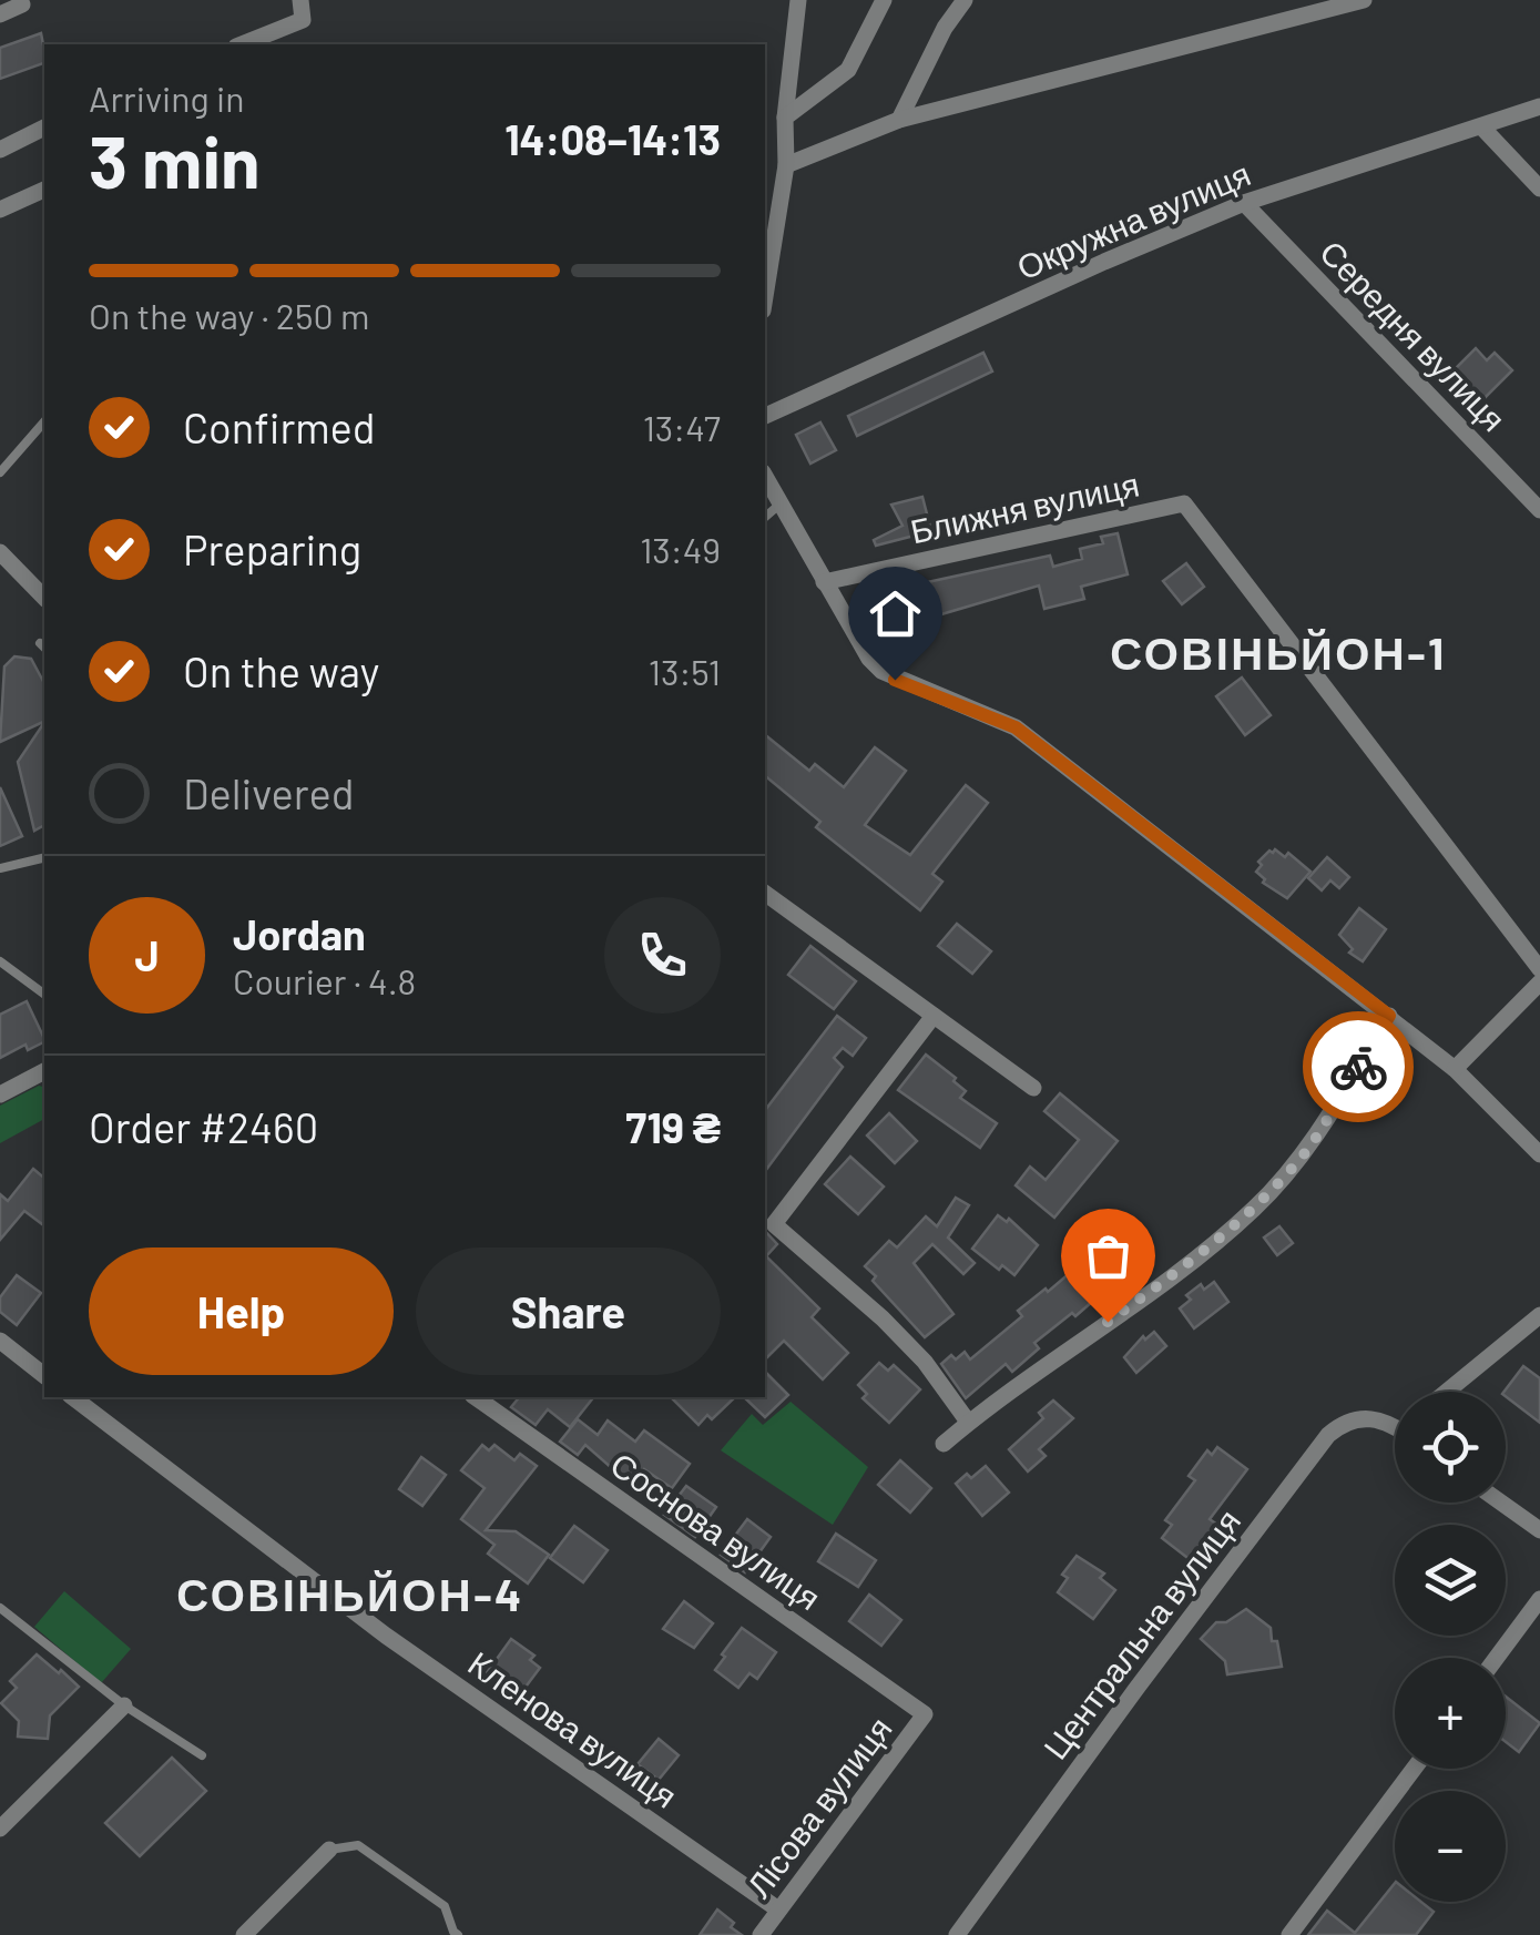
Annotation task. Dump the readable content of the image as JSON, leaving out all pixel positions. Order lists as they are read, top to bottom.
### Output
{
  "streets": {
    "street": [
      "Окружна вулиця",
      "Середня вулиця",
      "Ближня вулиця",
      "Соснова вулиця",
      "Центральна вулиця",
      "Кленова вулиця",
      "Лісова вулиця"
    ]
  },
  "crossings": [
    ["Окружна вулиця", "Середня вулиця"],
    ["Соснова вулиця", "Лісова вулиця"],
    ["Кленова вулиця", "Лісова вулиця"]
  ],
  "districts": ["СОВІНЬЙОН-1", "СОВІНЬЙОН-4"],
  "page": {
    "heading": ["3 min", "Arriving in", "14:08–14:13"],
    "panel": [
      "Jordan",
      "Courier · 4.8",
      "Order #2460",
      "719 ₴"
    ],
    "bar": "On the way · 250 m",
    "list": [
      ["Confirmed", "13:47"],
      ["Preparing", "13:49"],
      ["On the way", "13:51"],
      "Delivered"
    ],
    "round": "J",
    "buttons": ["Help", "Share"],
    "map_buttons": ["+", "−"]
  }
}
